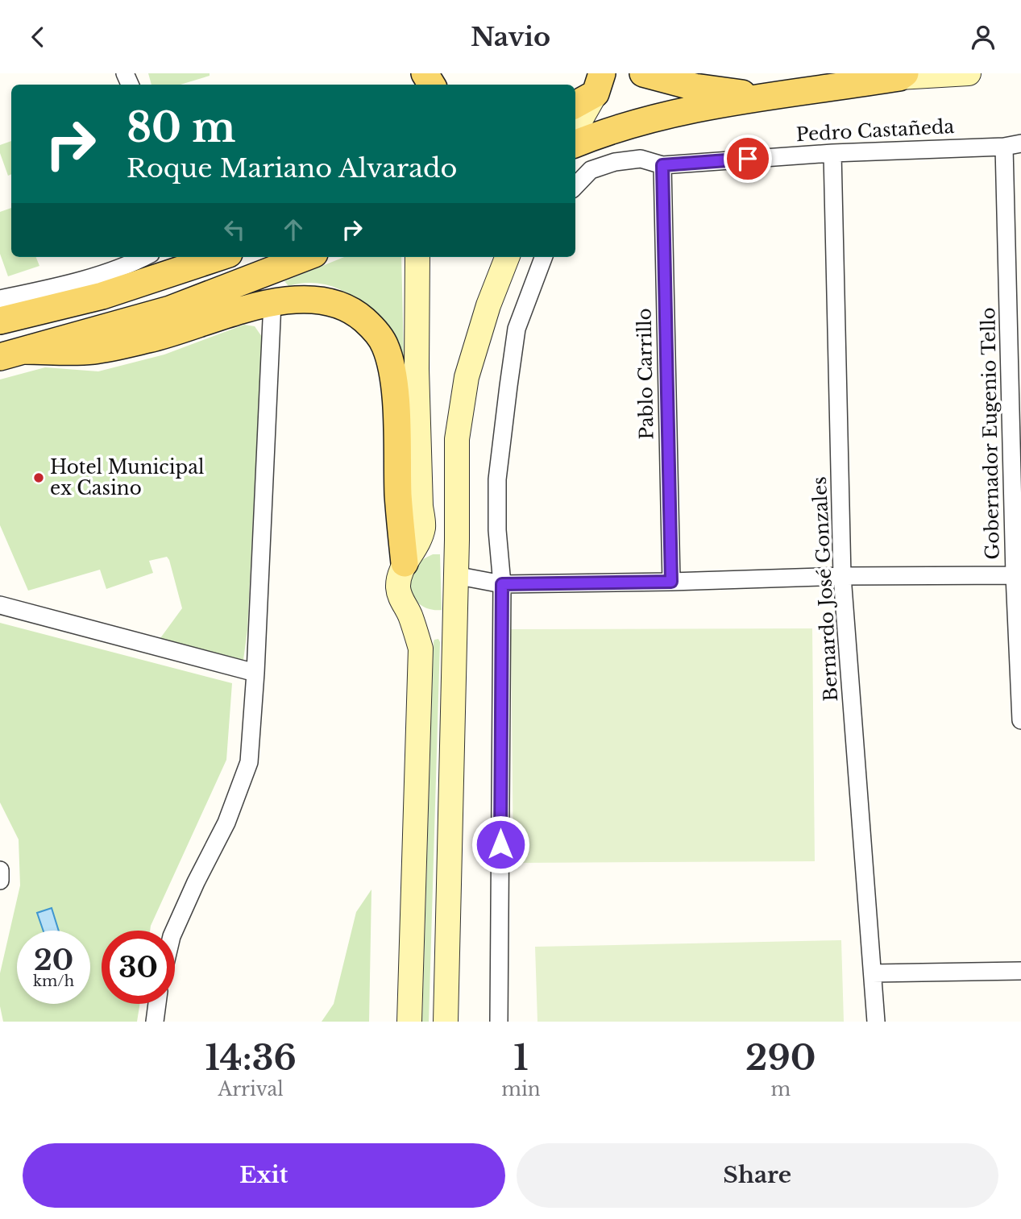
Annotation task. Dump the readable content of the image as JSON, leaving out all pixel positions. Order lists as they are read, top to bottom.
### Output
{
  "streets": {
    "street": [
      "Pedro Castañeda",
      "Pablo Carrillo",
      "Gobernador Eugenio Tello",
      "Bernardo José Gonzales"
    ]
  },
  "crossings": [
    ["Pedro Castañeda", "Pablo Carrillo"],
    ["Pedro Castañeda", "Gobernador Eugenio Tello"],
    ["Pedro Castañeda", "Bernardo José Gonzales"]
  ],
  "places": ["Hotel Municipal ex Casino"],
  "page": {
    "header": "Navio",
    "turn": ["80 m", "Roque Mariano Alvarado"],
    "speed": "20 km/h",
    "limit": "30",
    "eta": [
      "14:36",
      "Arrival",
      "1",
      "min",
      "290",
      "m"
    ],
    "buttons": ["Exit", "Share"]
  }
}
